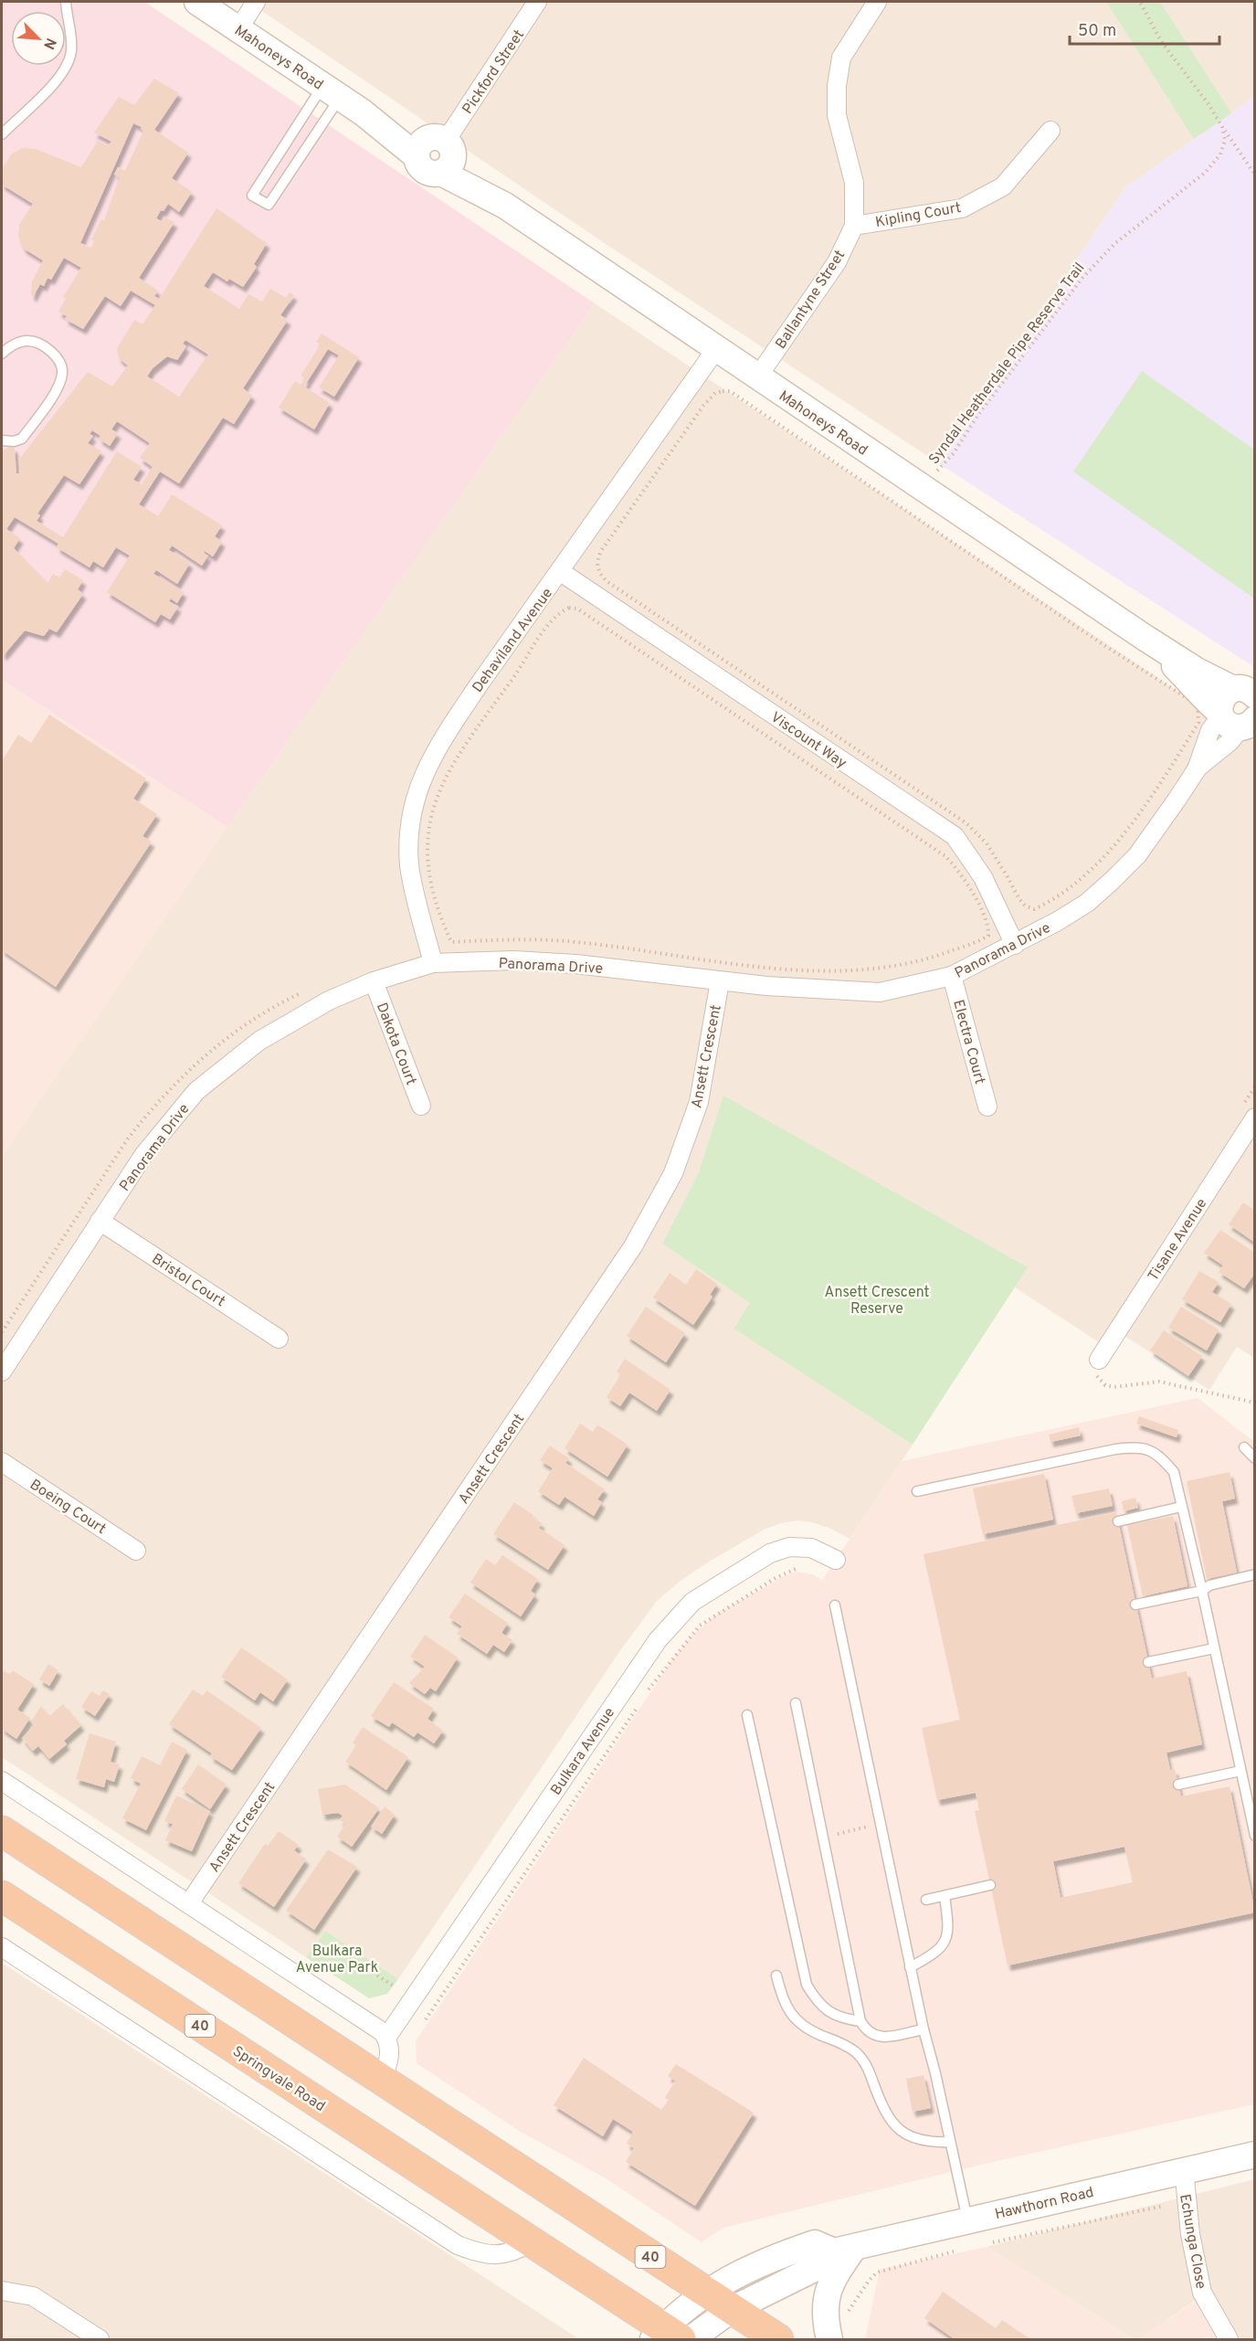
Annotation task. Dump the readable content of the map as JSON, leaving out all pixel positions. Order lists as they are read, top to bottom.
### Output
{
  "streets": {
    "highway": ["40", "Springvale Road"],
    "main road": ["Mahoneys Road", "Hawthorn Road"],
    "street": [
      "Pickford Street",
      "Kipling Court",
      "Ballantyne Street",
      "Dehaviland Avenue",
      "Viscount Way",
      "Panorama Drive",
      "Electra Court",
      "Dakota Court",
      "Ansett Crescent",
      "Tisane Avenue",
      "Bristol Court",
      "Boeing Court",
      "Bulkara Avenue",
      "Echunga Close"
    ],
    "path": ["Syndal Heatherdale Pipe Reserve Trail"]
  },
  "crossings": [
    ["Mahoneys Road", "Pickford Street"],
    ["Mahoneys Road", "Ballantyne Street"],
    ["Mahoneys Road", "Syndal Heatherdale Pipe Reserve Trail"],
    ["Mahoneys Road", "Dehaviland Avenue"],
    ["Mahoneys Road", "Panorama Drive"],
    ["Kipling Court", "Ballantyne Street"],
    ["Dehaviland Avenue", "Viscount Way"],
    ["Dehaviland Avenue", "Panorama Drive"],
    ["Viscount Way", "Panorama Drive"],
    ["Panorama Drive", "Electra Court"],
    ["Panorama Drive", "Dakota Court"],
    ["Panorama Drive", "Ansett Crescent"],
    ["Panorama Drive", "Bristol Court"],
    ["40", "Hawthorn Road"],
    ["Springvale Road", "Hawthorn Road"],
    ["Hawthorn Road", "Echunga Close"]
  ],
  "parks": ["Ansett Crescent Reserve", "Bulkara Avenue Park"],
  "scale_bar": "50 m",
  "north": "bottom right"
}
